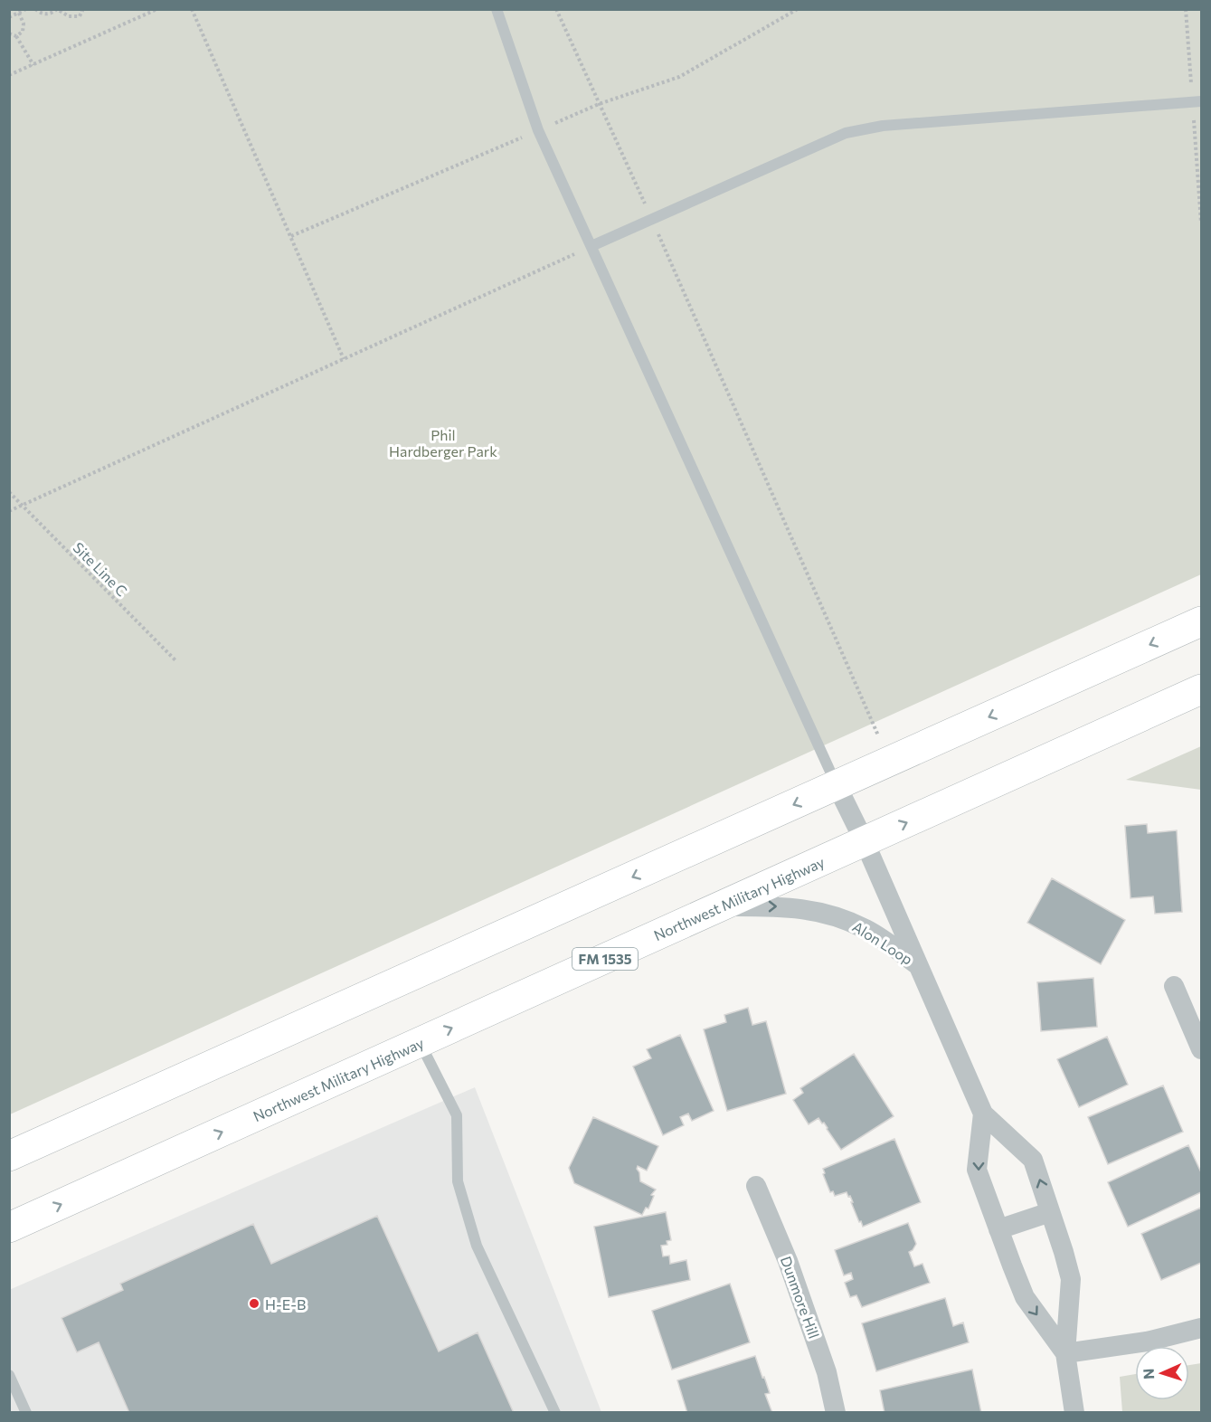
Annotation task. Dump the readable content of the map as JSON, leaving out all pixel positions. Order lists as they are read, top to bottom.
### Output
{
  "streets": {
    "main road": ["Northwest Military Highway", "FM 1535"],
    "street": ["Alon Loop", "Dunmore Hill"],
    "path": ["Site Line C"]
  },
  "crossings": [
    ["Northwest Military Highway", "Alon Loop"]
  ],
  "parks": ["Phil Hardberger Park"],
  "places": ["H-E-B"],
  "north": "left"
}
